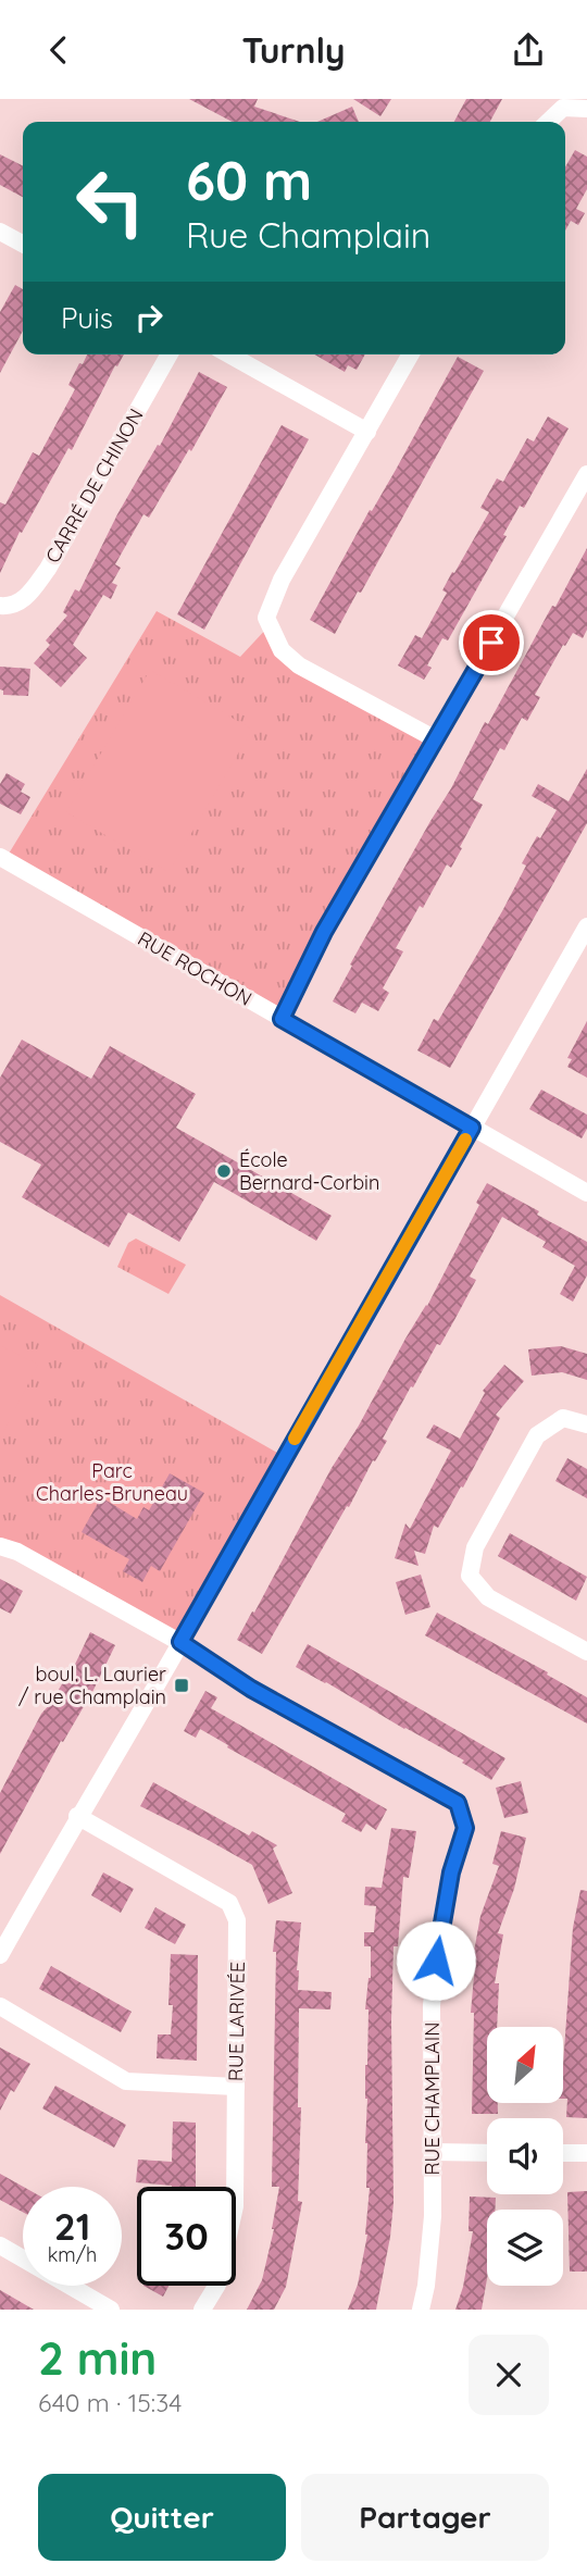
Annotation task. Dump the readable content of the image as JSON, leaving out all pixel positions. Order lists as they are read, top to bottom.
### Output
{
  "streets": {
    "street": [
      "CARRÉ DE CHINON",
      "RUE ROCHON",
      "RUE LARIVÉE",
      "RUE CHAMPLAIN"
    ]
  },
  "parks": ["Parc Charles-Bruneau"],
  "places": {
    "other": ["École Bernard-Corbin"],
    "transit": ["boul. L. Laurier / rue Champlain"]
  },
  "north": "top right",
  "page": {
    "header": "Turnly",
    "turn": ["60 m", "Rue Champlain"],
    "then": "Puis",
    "speed": "21 km/h",
    "limit": "30",
    "heading": ["2 min", "640 m · 15:34"],
    "buttons": ["Quitter", "Partager"]
  }
}
